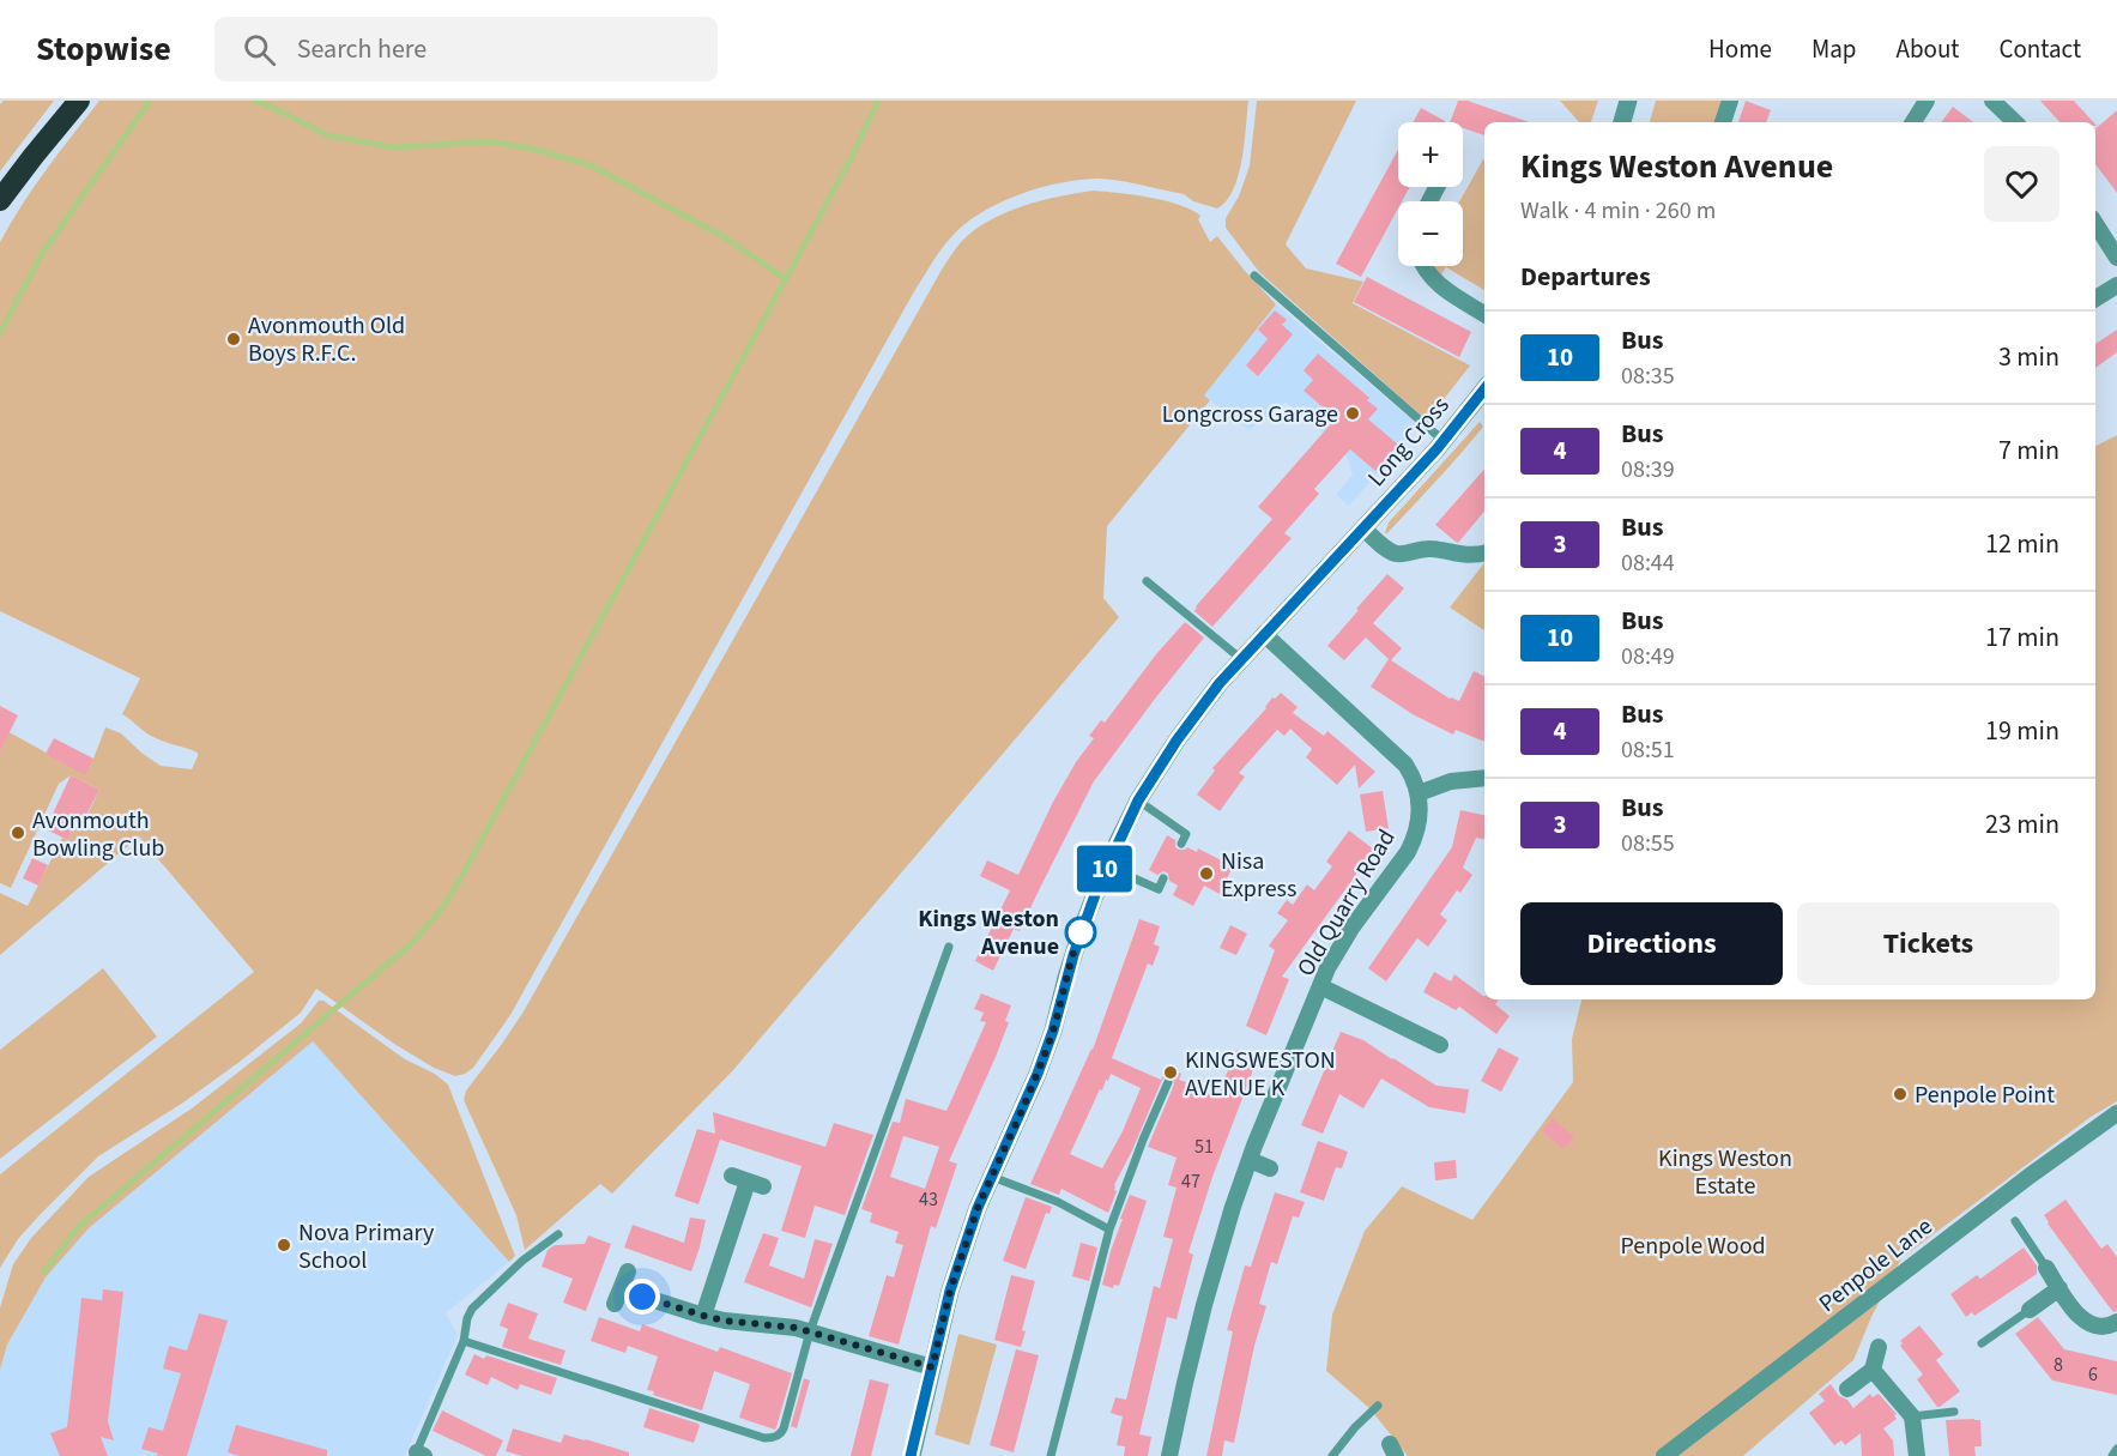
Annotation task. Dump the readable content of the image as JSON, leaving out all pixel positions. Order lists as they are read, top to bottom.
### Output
{
  "streets": {
    "street": ["Long Cross", "Old Quarry Road", "Penpole Lane"]
  },
  "parks": ["Kings Weston Estate", "Penpole Wood"],
  "places": [
    "Avonmouth Old Boys R.F.C.",
    "Longcross Garage",
    "Avonmouth Bowling Club",
    "Nisa Express",
    "Kings Weston Avenue",
    "KINGSWESTON AVENUE K",
    "Penpole Point",
    "Nova Primary School"
  ],
  "lines": ["bus line 10"],
  "house_numbers": [
    "51",
    "47",
    "43",
    "8",
    "6"
  ],
  "page": {
    "header": "Stopwise",
    "search": "Search here",
    "nav": [
      "Home",
      "Map",
      "About",
      "Contact"
    ],
    "on_map": "10",
    "map_buttons": ["+", "−"],
    "heading": [
      ["Kings Weston Avenue", "Walk · 4 min · 260 m"],
      "Departures"
    ],
    "list": [
      {
        "mark": "10",
        "name": "Bus",
        "note": "08:35",
        "value": "3 min"
      },
      {
        "mark": "4",
        "name": "Bus",
        "note": "08:39",
        "value": "7 min"
      },
      {
        "mark": "3",
        "name": "Bus",
        "note": "08:44",
        "value": "12 min"
      },
      {
        "mark": "10",
        "name": "Bus",
        "note": "08:49",
        "value": "17 min"
      },
      {
        "mark": "4",
        "name": "Bus",
        "note": "08:51",
        "value": "19 min"
      },
      {
        "mark": "3",
        "name": "Bus",
        "note": "08:55",
        "value": "23 min"
      }
    ],
    "buttons": ["Directions", "Tickets"]
  }
}
